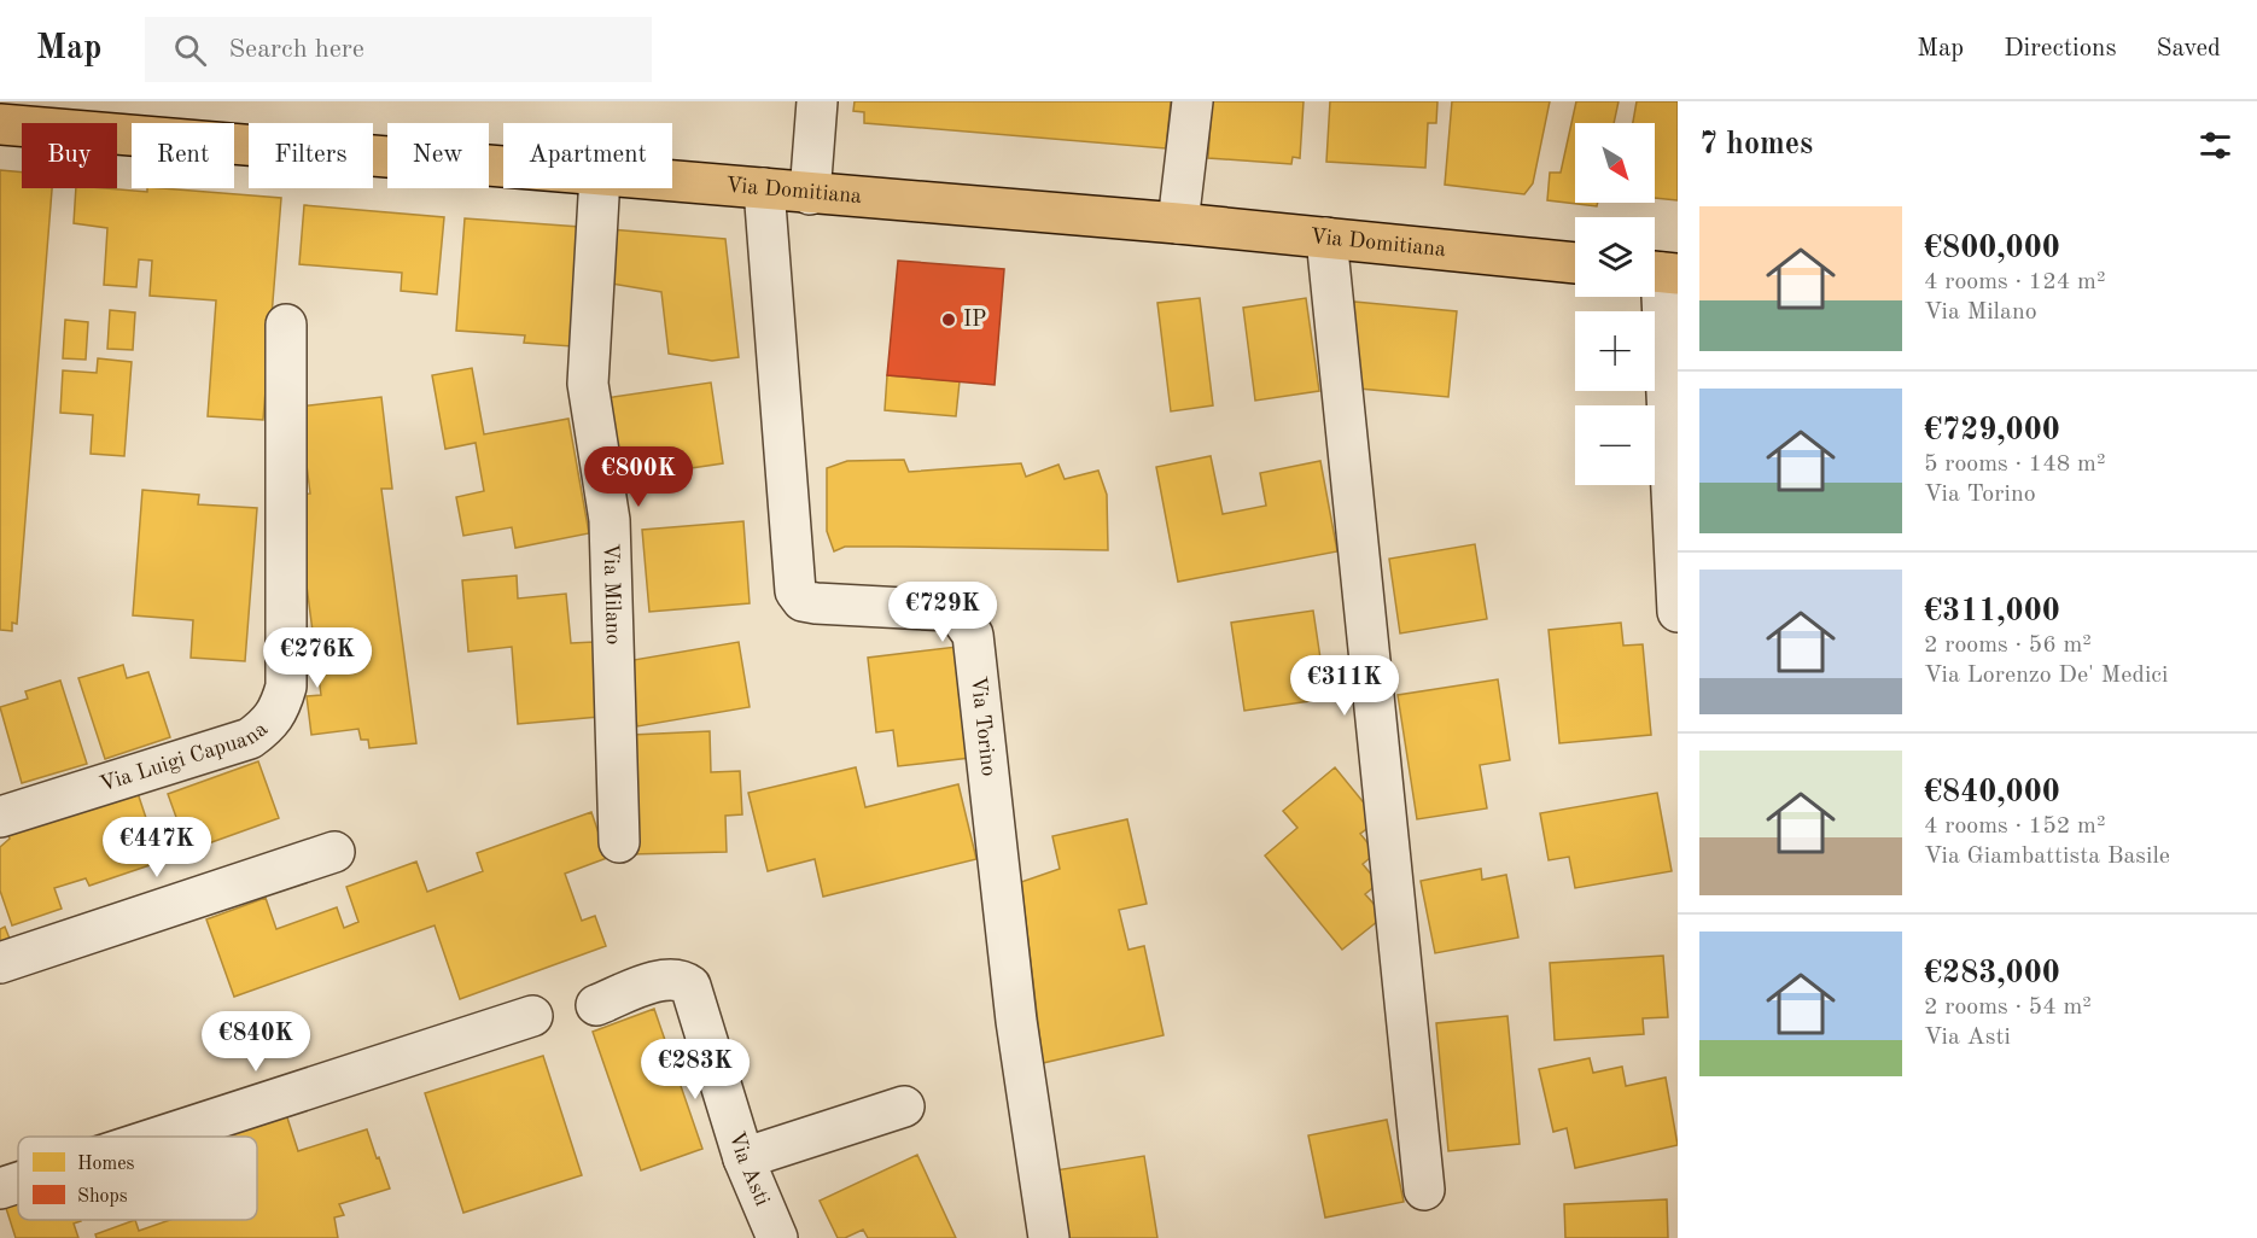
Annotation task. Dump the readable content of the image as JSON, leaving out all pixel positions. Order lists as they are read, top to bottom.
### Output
{
  "streets": {
    "main road": ["Via Domitiana"],
    "street": [
      "Via Milano",
      "Via Torino",
      "Via Luigi Capuana",
      "Via Asti"
    ]
  },
  "crossings": [
    ["Via Domitiana", "Via Torino"]
  ],
  "places": ["IP"],
  "legend": ["Homes", "Shops"],
  "north": "bottom right",
  "page": {
    "header": "Map",
    "search": "Search here",
    "nav": ["Map", "Directions", "Saved"],
    "heading": "7 homes",
    "map_buttons": ["+", "−"],
    "chip": [
      "Buy",
      "Rent",
      "Filters",
      "New",
      "Apartment"
    ],
    "list": [
      {
        "name": "€800,000",
        "note": "4 rooms · 124 m² · Via Milano"
      },
      {
        "name": "€729,000",
        "note": "5 rooms · 148 m² · Via Torino"
      },
      {
        "name": "€311,000",
        "note": "2 rooms · 56 m² · Via Lorenzo De' Medici"
      },
      {
        "name": "€840,000",
        "note": "4 rooms · 152 m² · Via Giambattista Basile"
      },
      {
        "name": "€283,000",
        "note": "2 rooms · 54 m² · Via Asti"
      }
    ],
    "price": [
      "€800K",
      "€729K",
      "€276K",
      "€311K",
      "€447K",
      "€840K",
      "€283K"
    ]
  }
}
